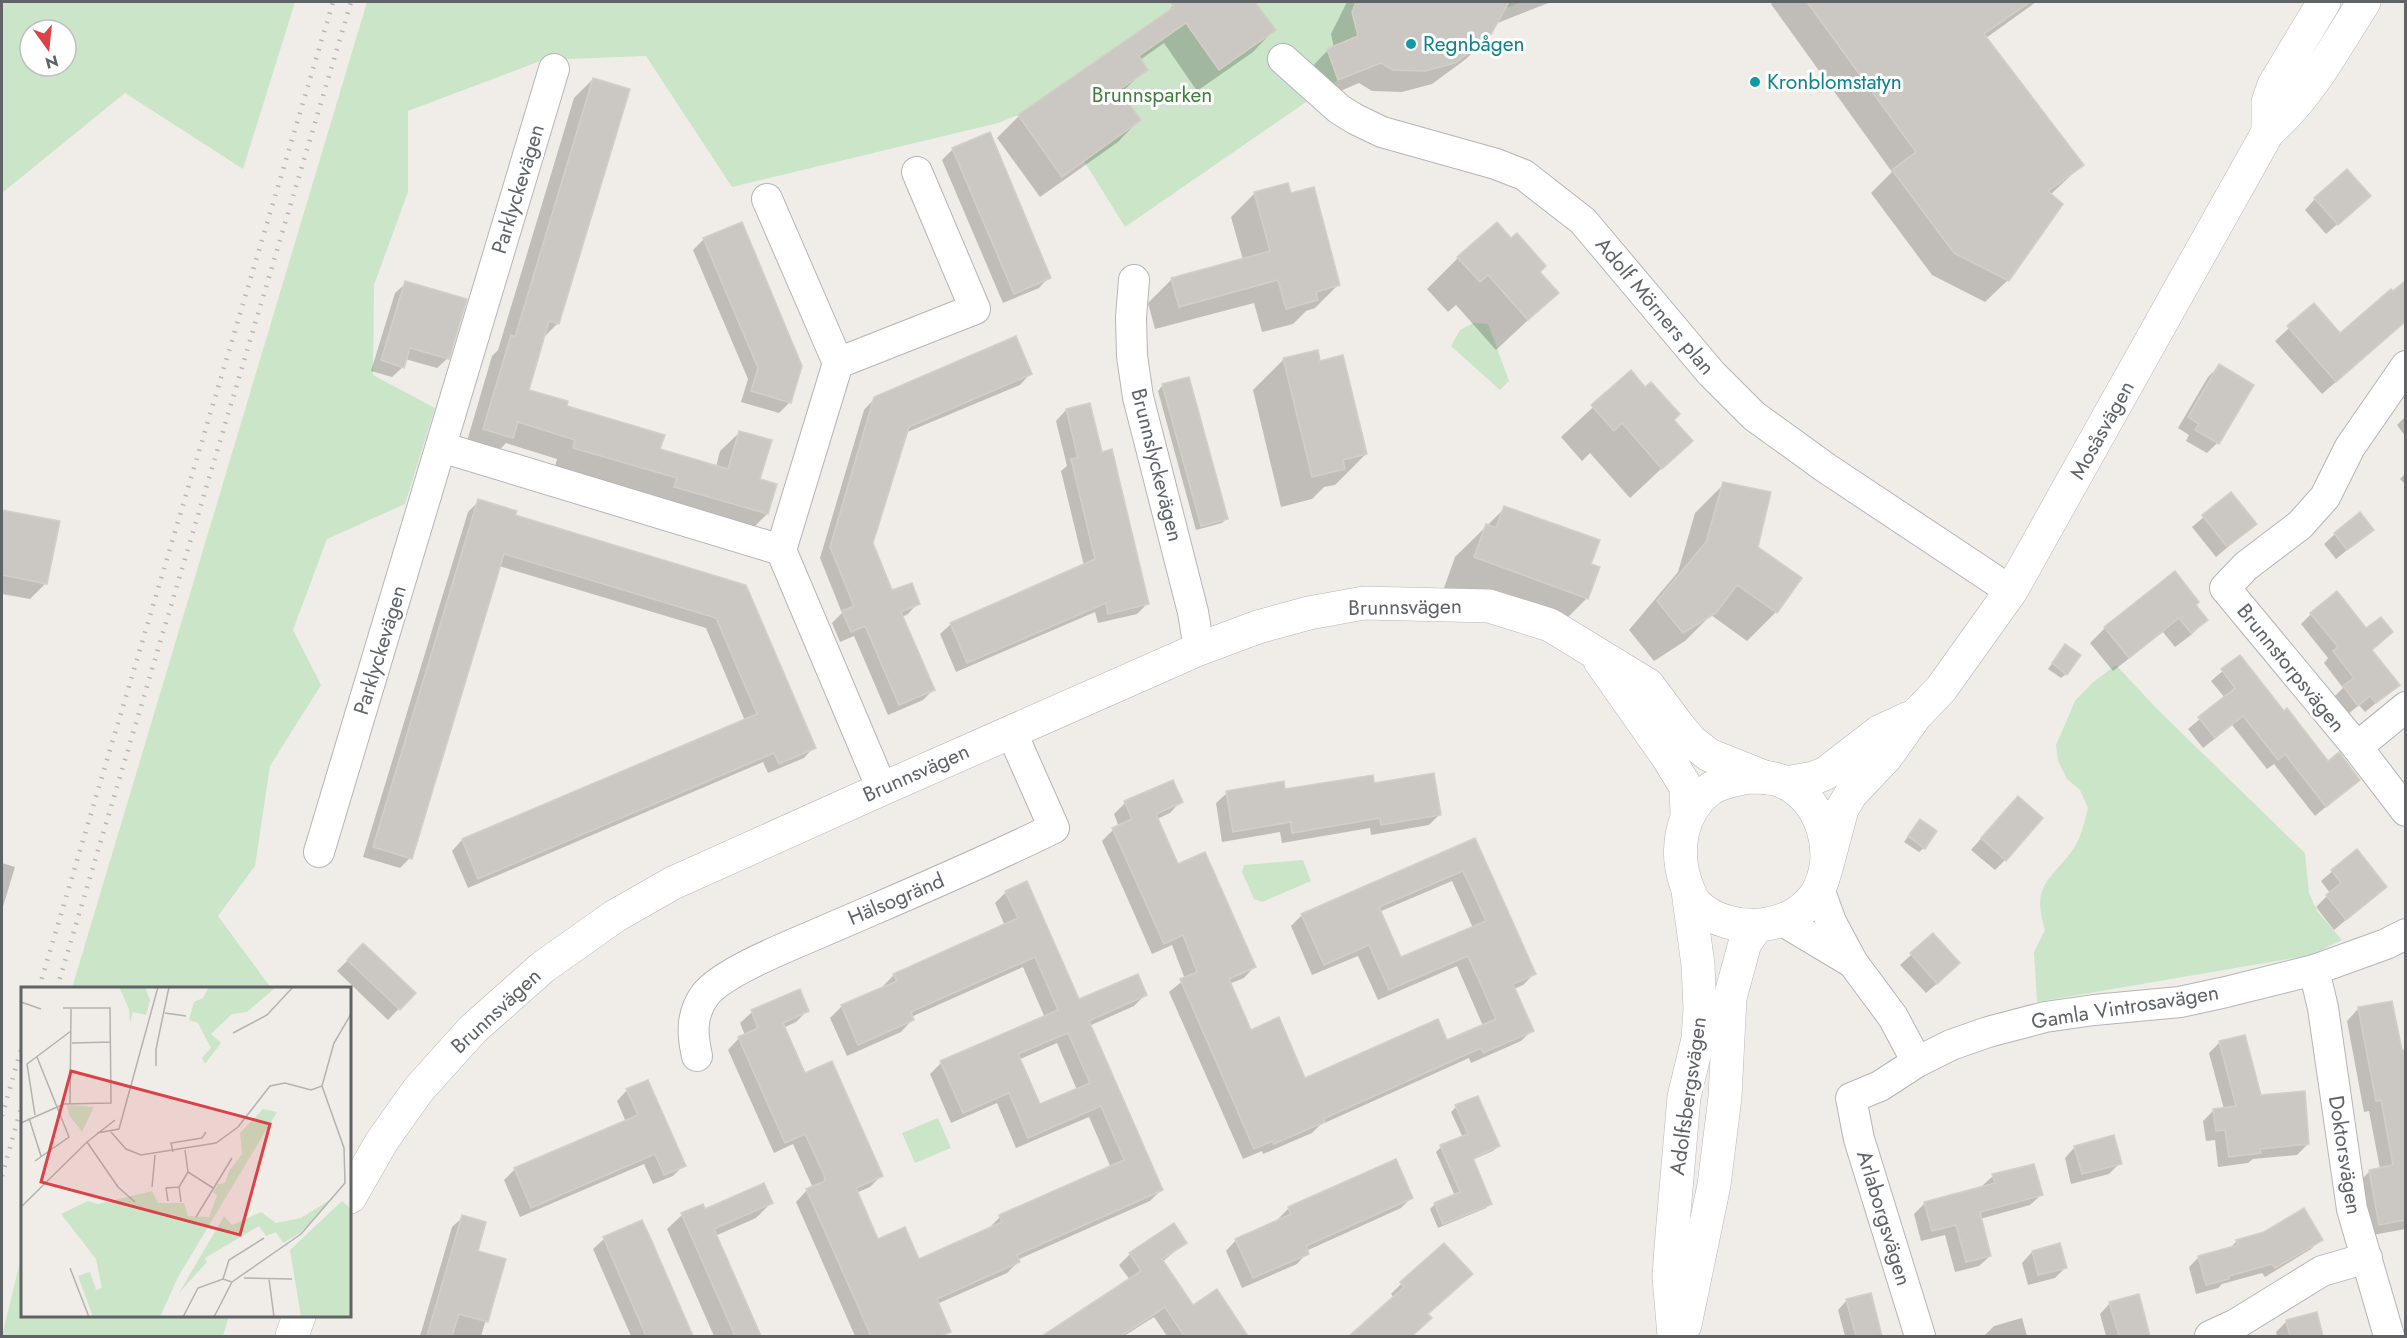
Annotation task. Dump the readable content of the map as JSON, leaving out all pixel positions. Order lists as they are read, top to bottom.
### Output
{
  "streets": {
    "main road": ["Mosåsvägen", "Brunnsvägen", "Adolfsbergsvägen"],
    "street": [
      "Parklyckevägen",
      "Adolf Mörners plan",
      "Brunnslyckevägen",
      "Brunnstorpsvägen",
      "Hälsogränd",
      "Gamla Vintrosavägen",
      "Doktorsvägen",
      "Arlaborgsvägen"
    ]
  },
  "crossings": [
    ["Adolf Mörners plan", "Mosåsvägen"],
    ["Mosåsvägen", "Brunnsvägen"],
    ["Mosåsvägen", "Adolfsbergsvägen"],
    ["Brunnslyckevägen", "Brunnsvägen"],
    ["Brunnsvägen", "Hälsogränd"],
    ["Brunnsvägen", "Adolfsbergsvägen"],
    ["Gamla Vintrosavägen", "Doktorsvägen"],
    ["Gamla Vintrosavägen", "Arlaborgsvägen"]
  ],
  "parks": ["Brunnsparken"],
  "places": ["Regnbågen", "Kronblomstatyn"],
  "north": "bottom"
}
